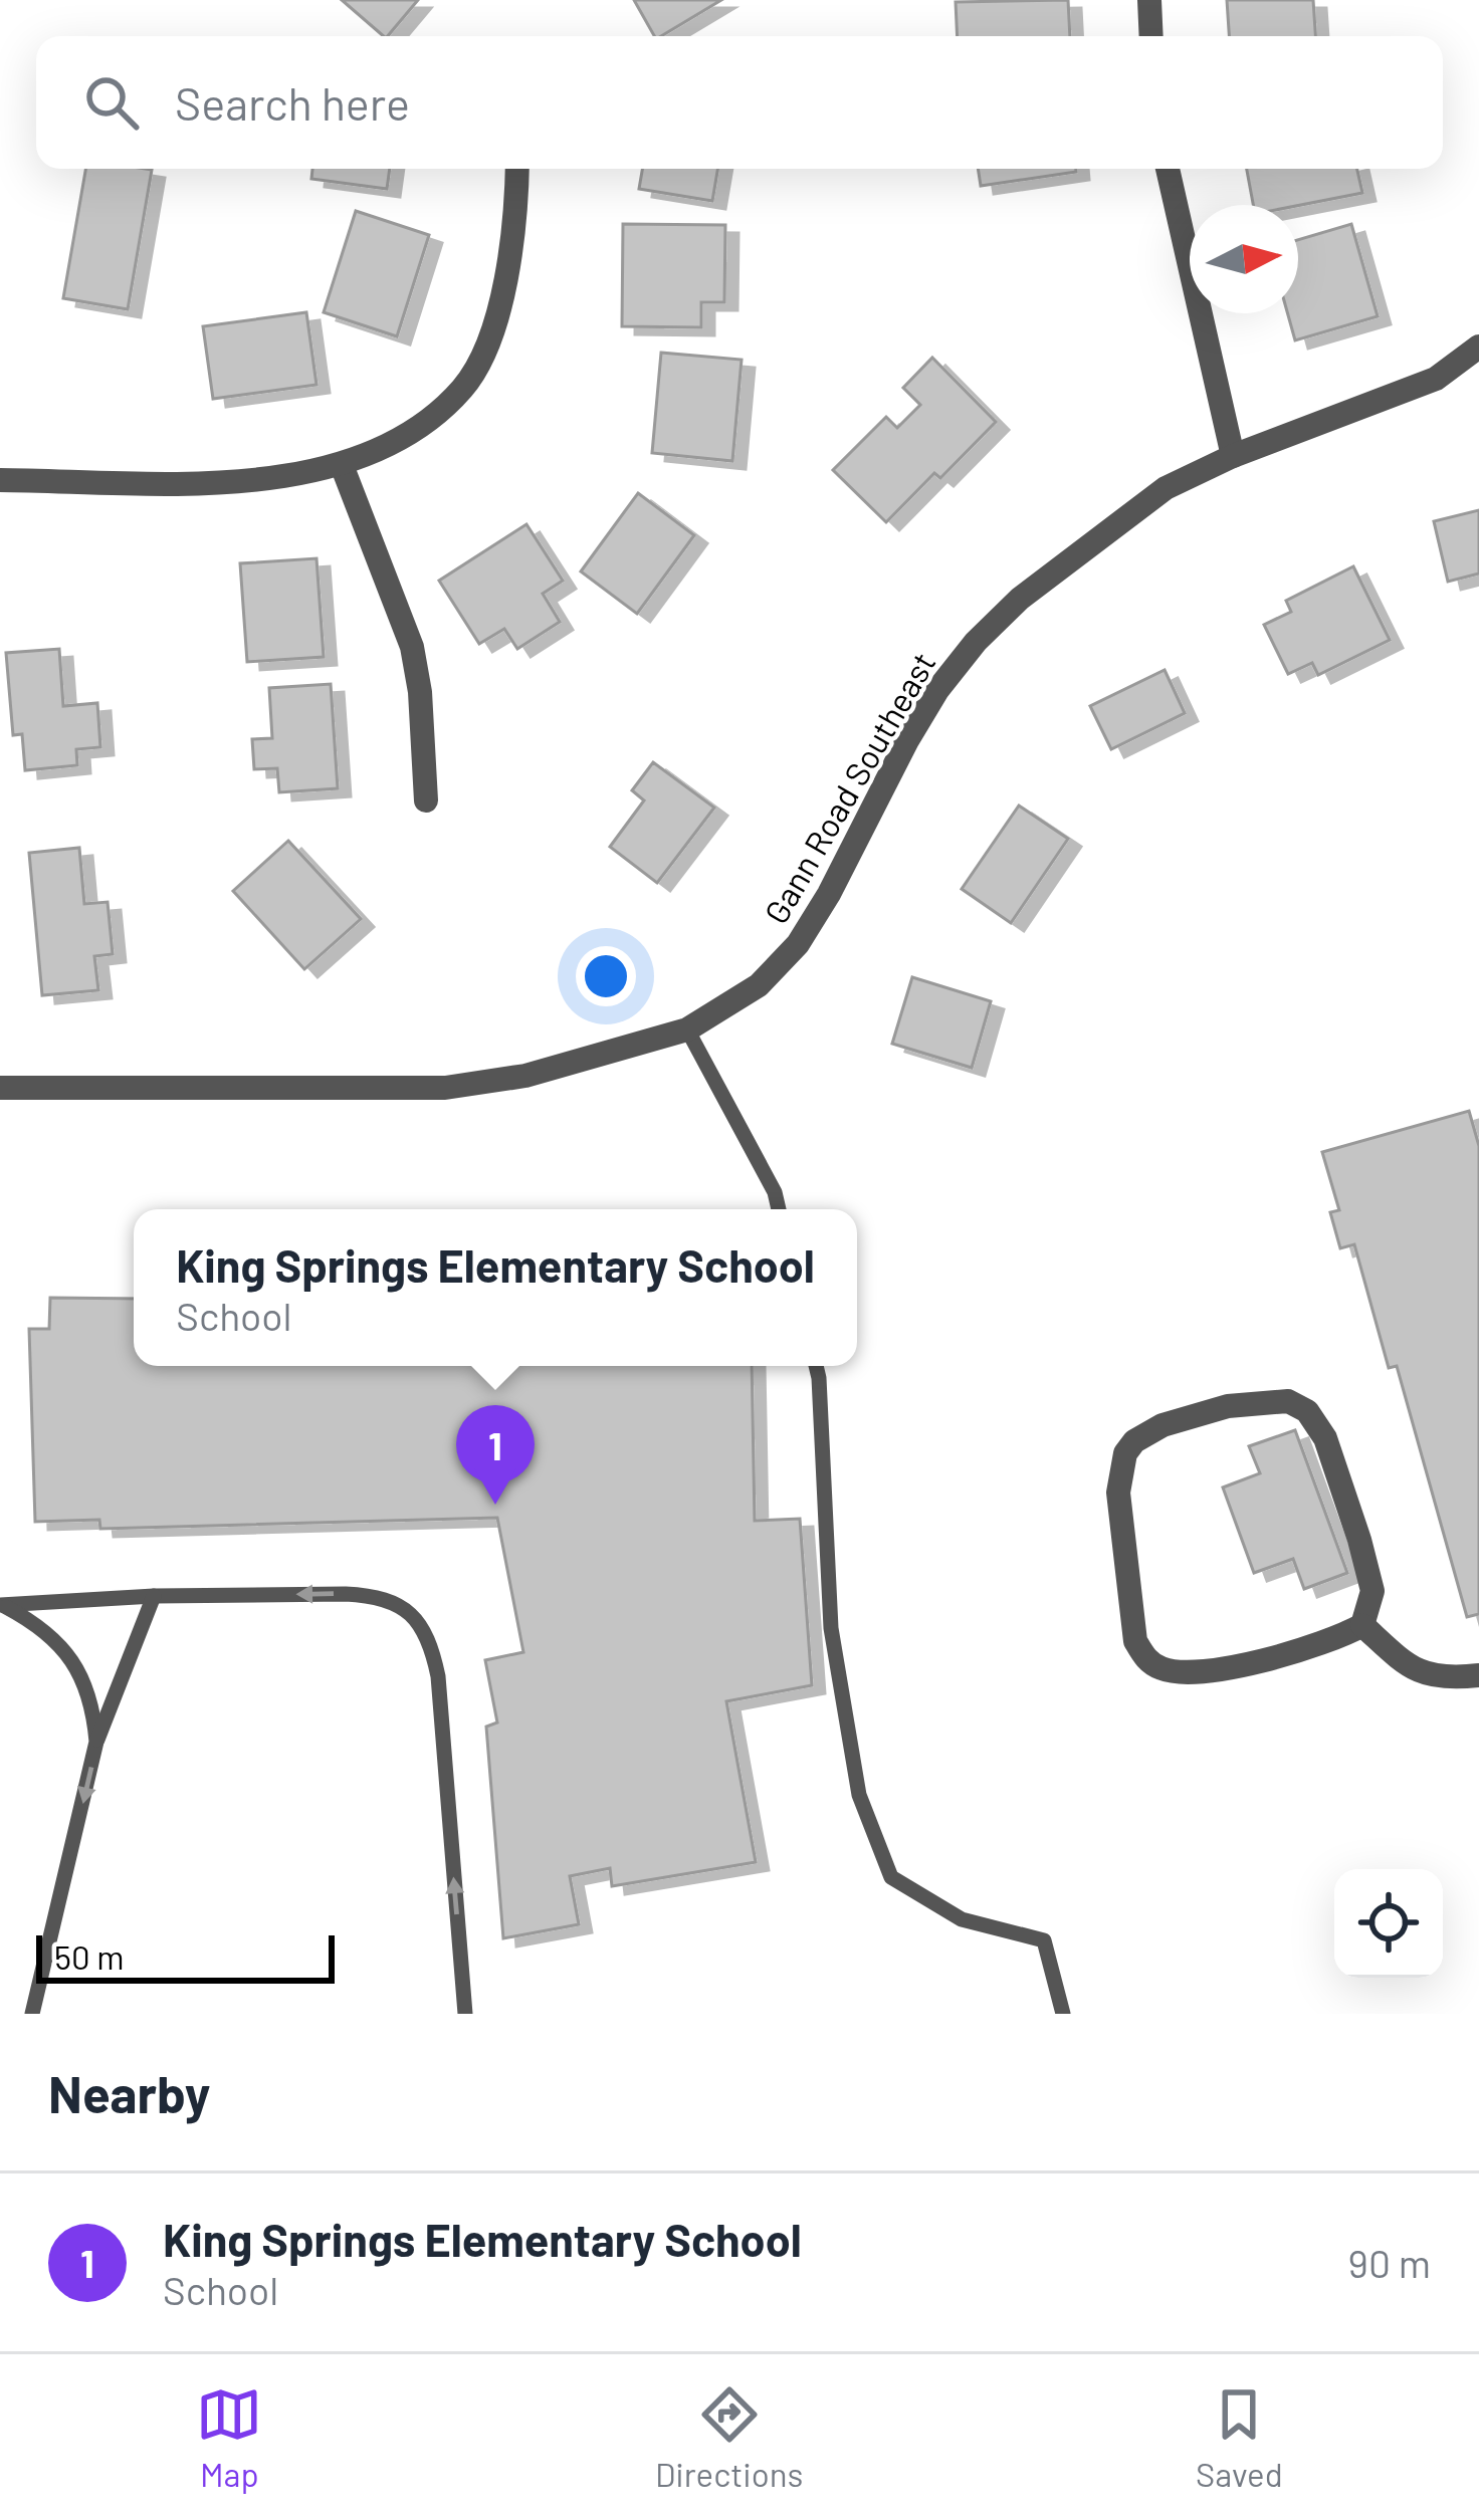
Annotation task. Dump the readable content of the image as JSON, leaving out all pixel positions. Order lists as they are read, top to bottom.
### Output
{
  "streets": {
    "street": ["Gann Road Southeast"]
  },
  "scale_bar": "50 m",
  "north": "right",
  "page": {
    "search": "Search here",
    "popup": ["King Springs Elementary School", "School"],
    "pins": "1",
    "scale": "50 m",
    "heading": "Nearby",
    "list": [
      {
        "mark": "1",
        "name": "King Springs Elementary School",
        "note": "School",
        "value": "90 m"
      }
    ],
    "nav": ["Map", "Directions", "Saved"]
  }
}
